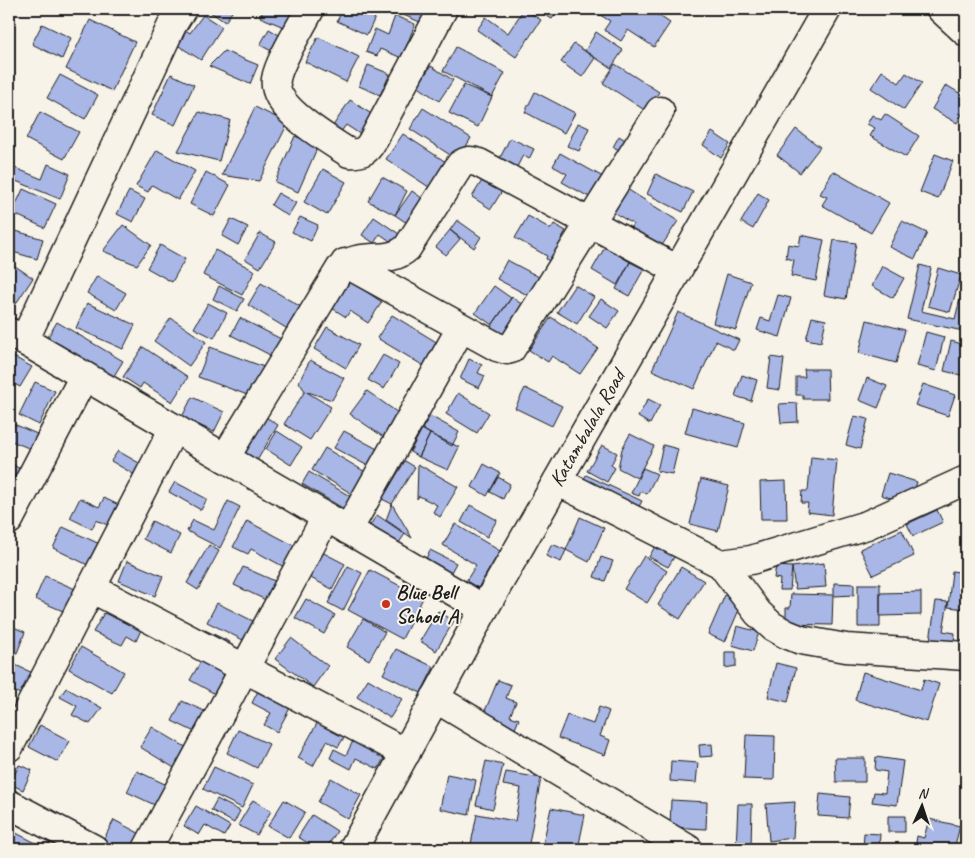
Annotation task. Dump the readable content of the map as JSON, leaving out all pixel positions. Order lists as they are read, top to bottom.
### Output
{
  "streets": {
    "street": ["Katambalala Road"]
  },
  "places": ["Blue Bell School A"],
  "north": "top"
}
